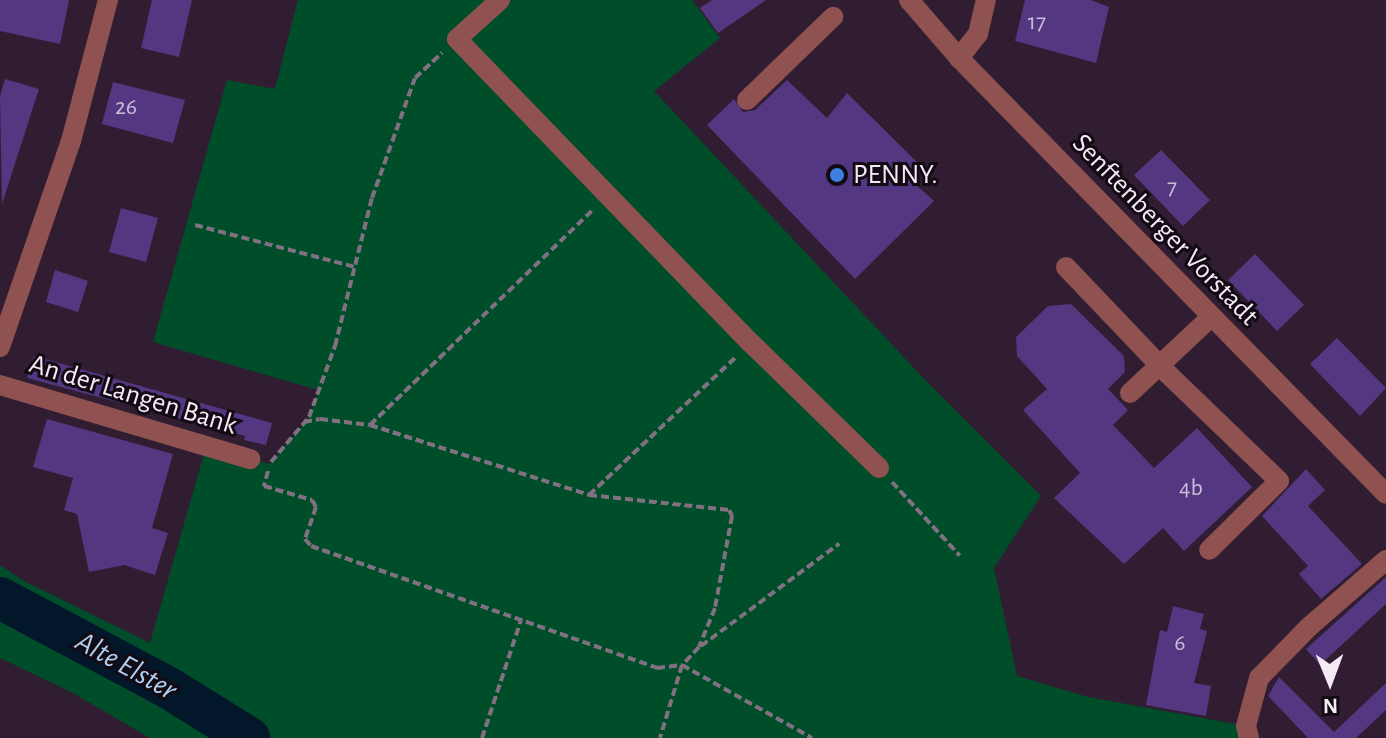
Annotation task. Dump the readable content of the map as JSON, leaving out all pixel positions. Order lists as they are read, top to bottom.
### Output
{
  "streets": {
    "street": ["Senftenberger Vorstadt", "An der Langen Bank"]
  },
  "water": ["Alte Elster"],
  "places": ["PENNY."],
  "house_numbers": [
    "17",
    "26",
    "7",
    "4b",
    "6"
  ],
  "north": "bottom"
}
